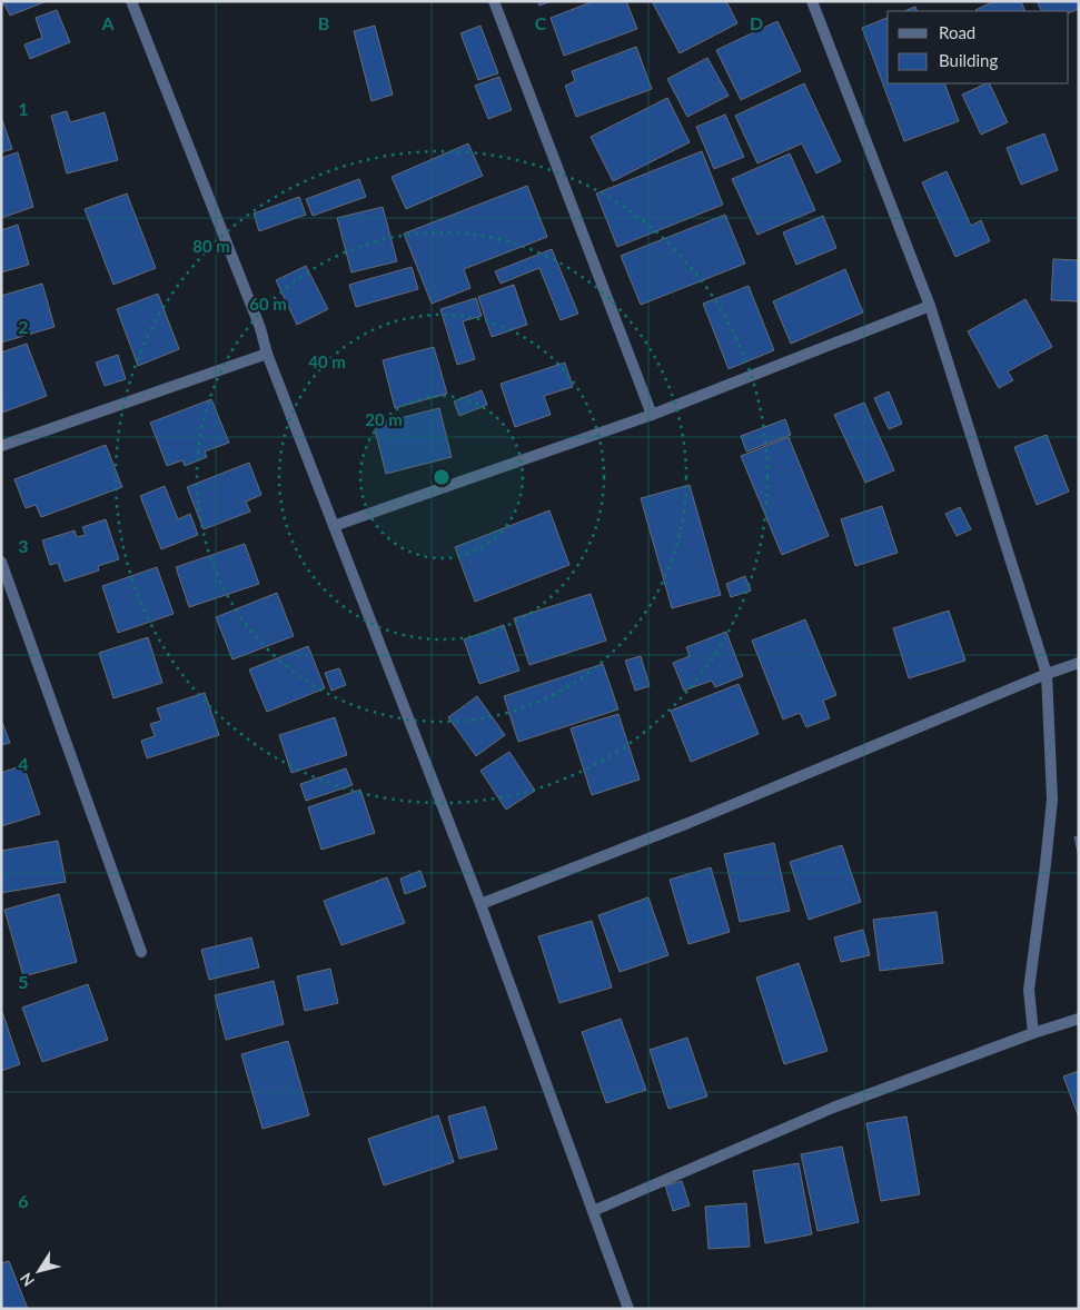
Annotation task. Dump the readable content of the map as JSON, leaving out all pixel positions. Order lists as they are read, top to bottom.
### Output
{
  "legend": ["Road", "Building"],
  "north": "bottom left",
  "grid": {
    "columns": [
      "A",
      "B",
      "C",
      "D"
    ],
    "rows": [
      "1",
      "2",
      "3",
      "4",
      "5",
      "6"
    ]
  },
  "rings": [
    "80 m",
    "60 m",
    "40 m",
    "20 m"
  ]
}
